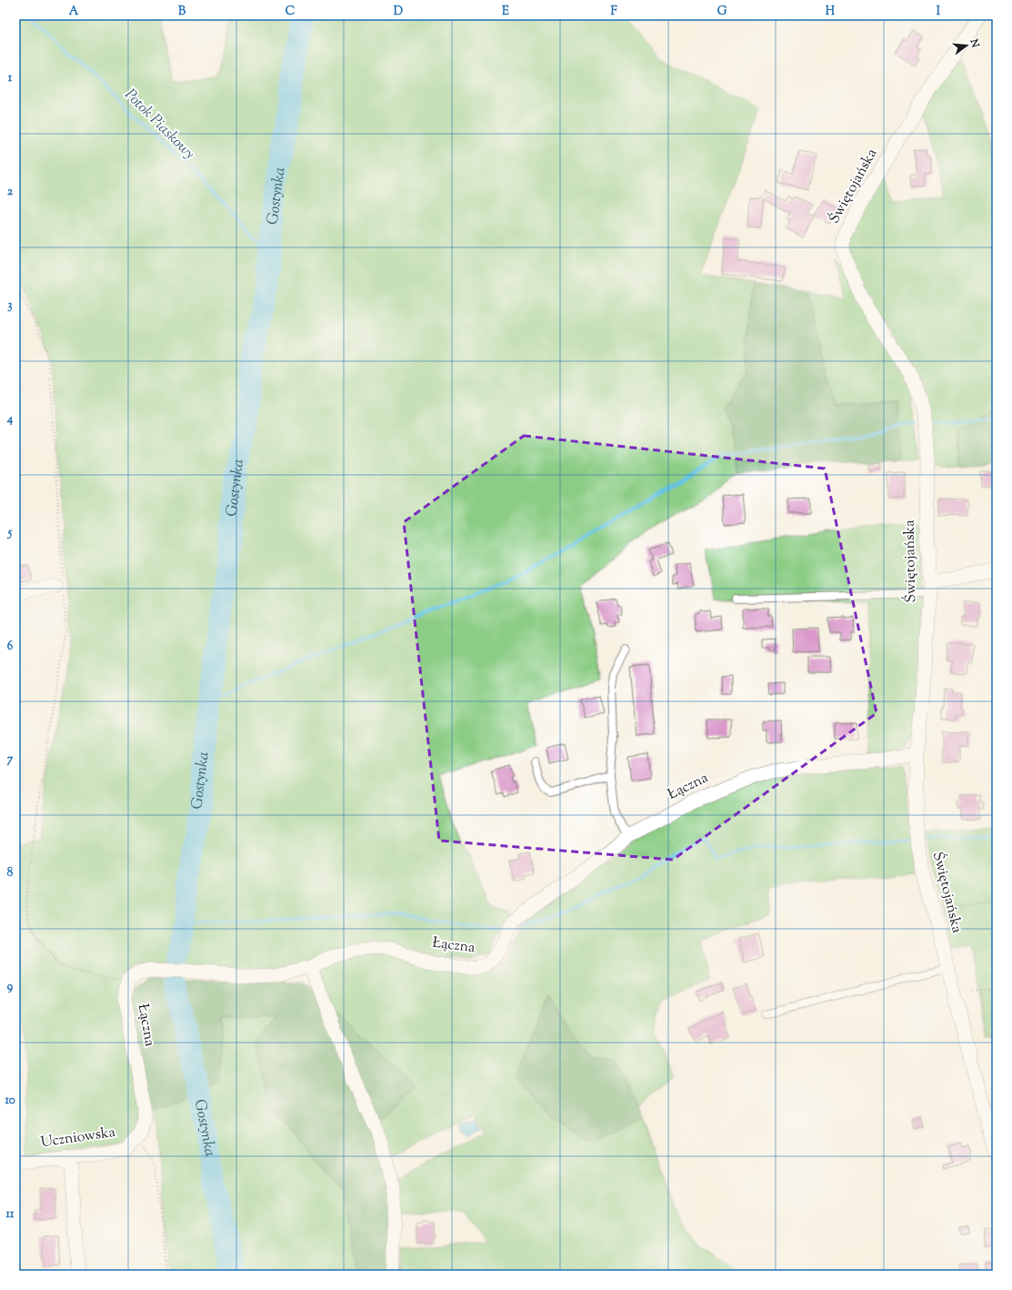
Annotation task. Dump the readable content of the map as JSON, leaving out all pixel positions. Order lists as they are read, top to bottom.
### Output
{
  "streets": {
    "street": ["Świętojańska", "Łączna", "Uczniowska"]
  },
  "crossings": [
    ["Świętojańska", "Łączna"],
    ["Łączna", "Uczniowska"]
  ],
  "water": ["Potok Piaskowy", "Gostynka"],
  "north": "right",
  "grid": {
    "columns": [
      "A",
      "B",
      "C",
      "D",
      "E",
      "F",
      "G",
      "H",
      "I"
    ],
    "rows": [
      "1",
      "2",
      "3",
      "4",
      "5",
      "6",
      "7",
      "8",
      "9",
      "10",
      "11"
    ]
  }
}
